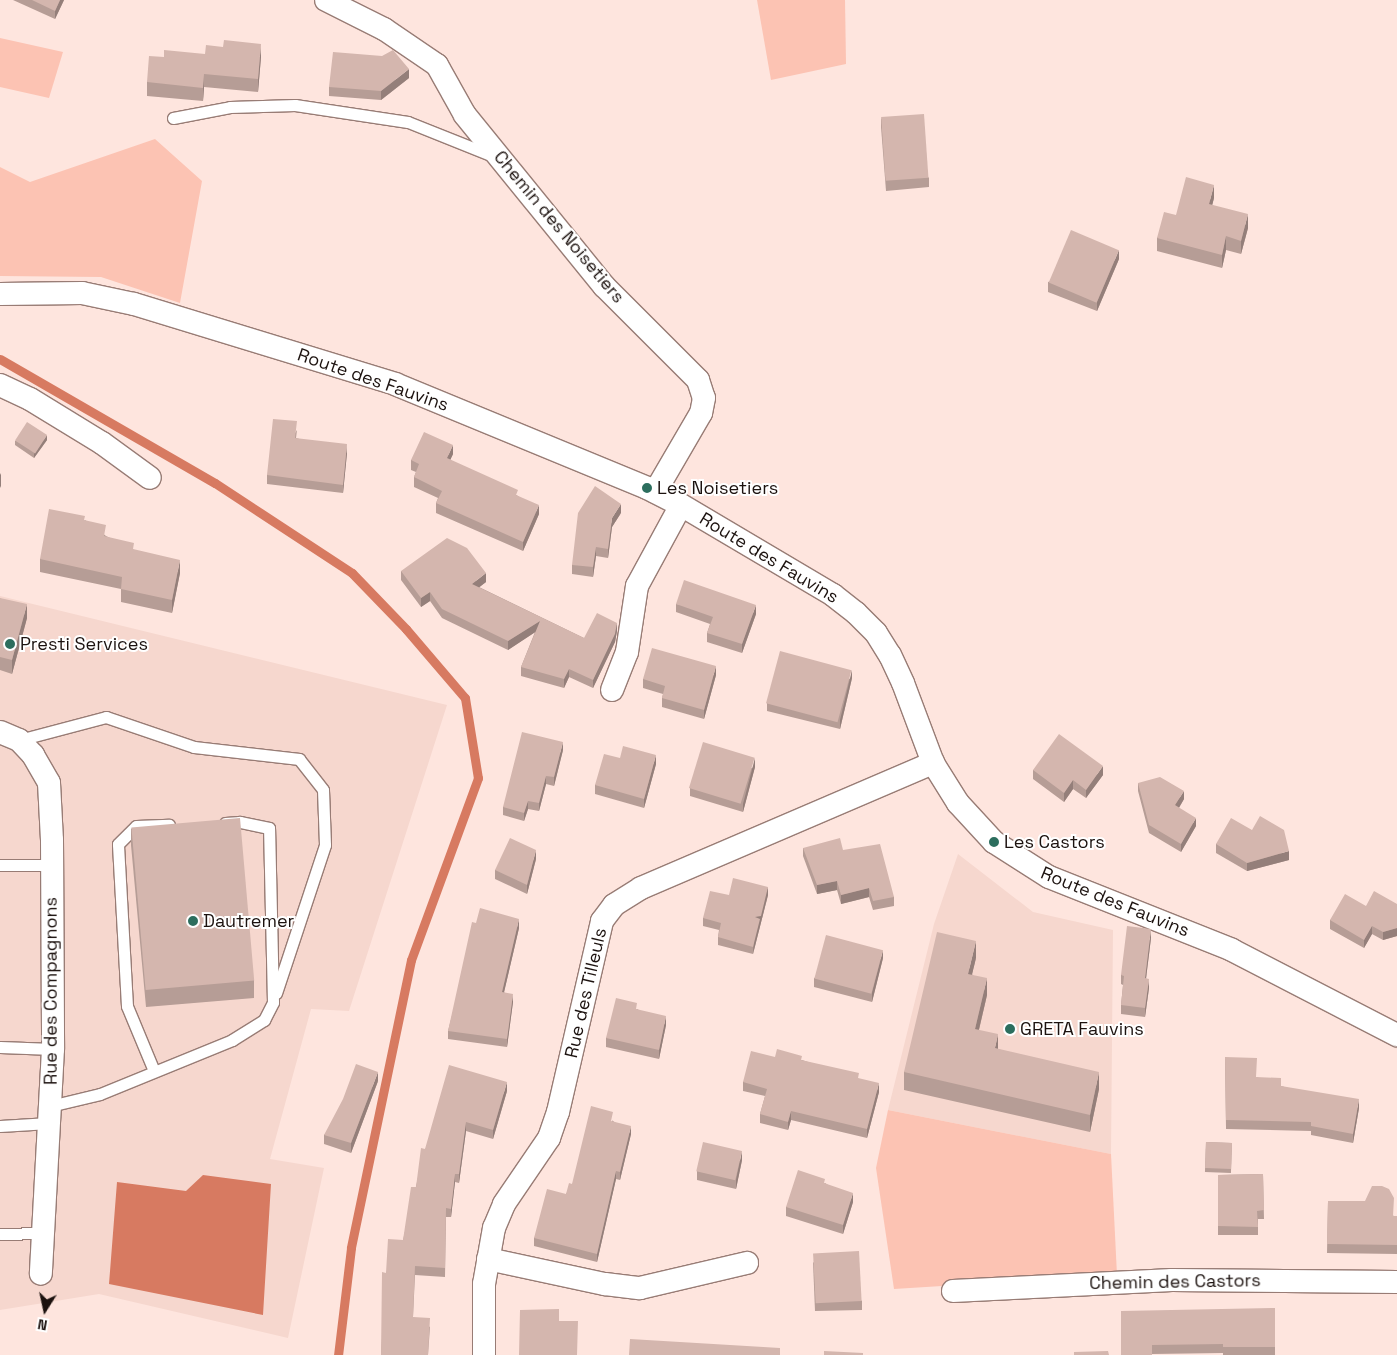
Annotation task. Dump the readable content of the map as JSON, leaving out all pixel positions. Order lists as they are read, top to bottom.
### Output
{
  "streets": {
    "street": [
      "Chemin des Noisetiers",
      "Route des Fauvins",
      "Rue des Compagnons",
      "Rue des Tilleuls",
      "Chemin des Castors"
    ]
  },
  "crossings": [
    ["Chemin des Noisetiers", "Route des Fauvins"],
    ["Route des Fauvins", "Rue des Tilleuls"]
  ],
  "places": [
    "Les Noisetiers",
    "Presti Services",
    "Les Castors",
    "Dautremer",
    "GRETA Fauvins"
  ],
  "north": "bottom"
}
